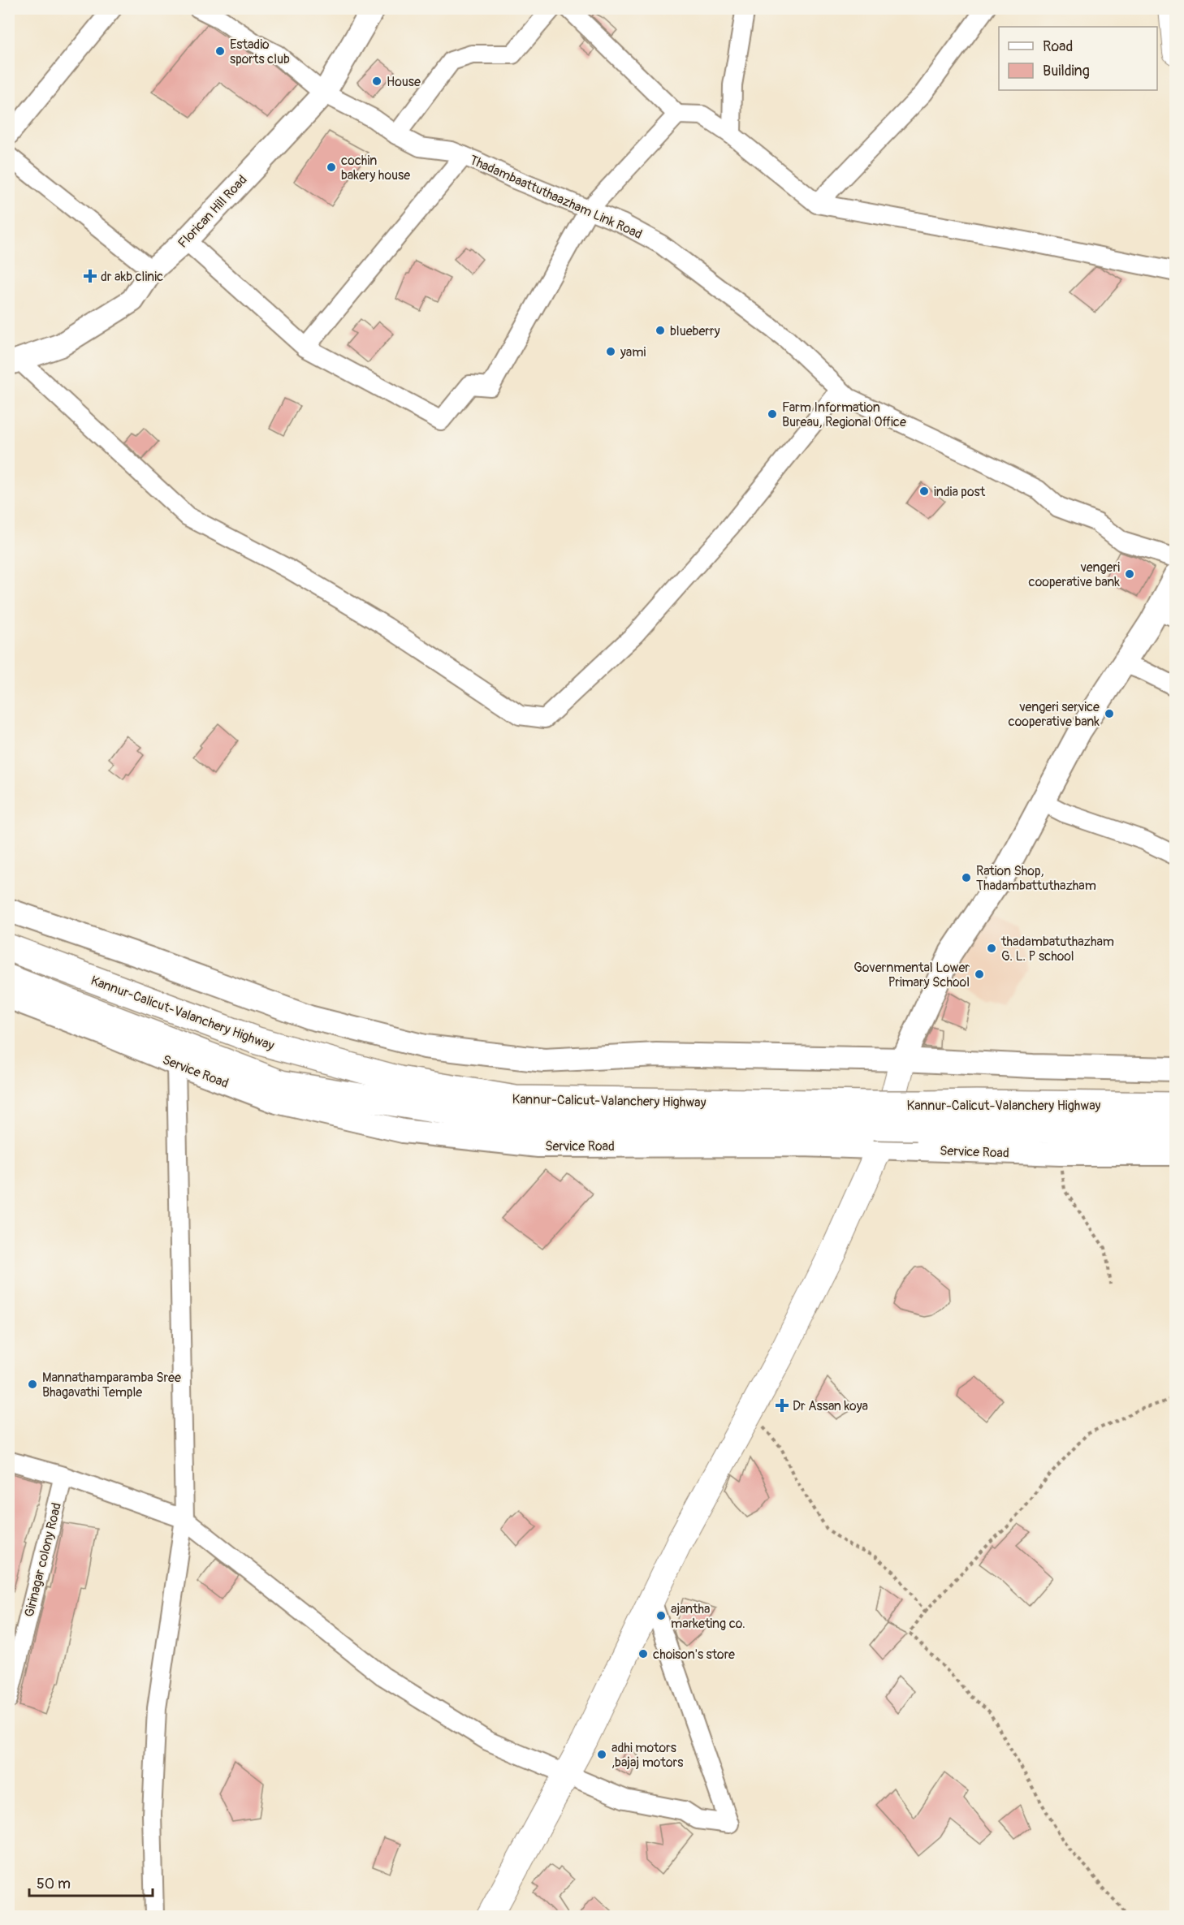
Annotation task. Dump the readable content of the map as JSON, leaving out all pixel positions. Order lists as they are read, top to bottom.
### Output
{
  "streets": {
    "highway": ["Kannur-Calicut-Valanchery Highway"],
    "street": [
      "Thadambaattuthaazham Link Road",
      "Florican Hill Road",
      "Service Road",
      "Girinagar colony Road"
    ]
  },
  "crossings": [
    ["Thadambaattuthaazham Link Road", "Florican Hill Road"],
    ["Kannur-Calicut-Valanchery Highway", "Service Road"]
  ],
  "places": {
    "other": [
      "Estadio sports club",
      "House",
      "cochin bakery house",
      "blueberry",
      "yami",
      "Farm Information Bureau, Regional Office",
      "india post",
      "vengeri cooperative bank",
      "vengeri service cooperative bank",
      "Ration Shop, Thadambattuthazham",
      "thadambatuthazham G. L. P school",
      "Governmental Lower Primary School",
      "Mannathamparamba Sree Bhagavathi Temple",
      "ajantha marketing co.",
      "choison's store",
      "adhi motors ,bajaj motors"
    ],
    "health": ["dr akb clinic", "Dr Assan koya"]
  },
  "legend": ["Road", "Building"],
  "scale_bar": "50 m"
}
